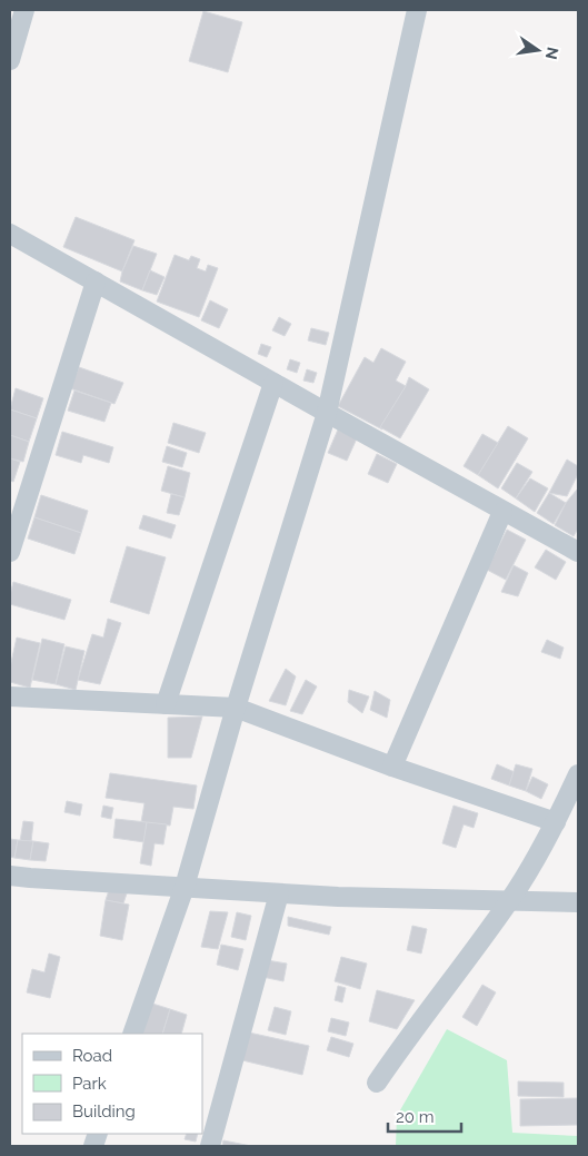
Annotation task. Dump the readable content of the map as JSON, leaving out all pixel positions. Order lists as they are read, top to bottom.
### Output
{
  "legend": ["Road", "Park", "Building"],
  "scale_bar": "20 m",
  "north": "right"
}
